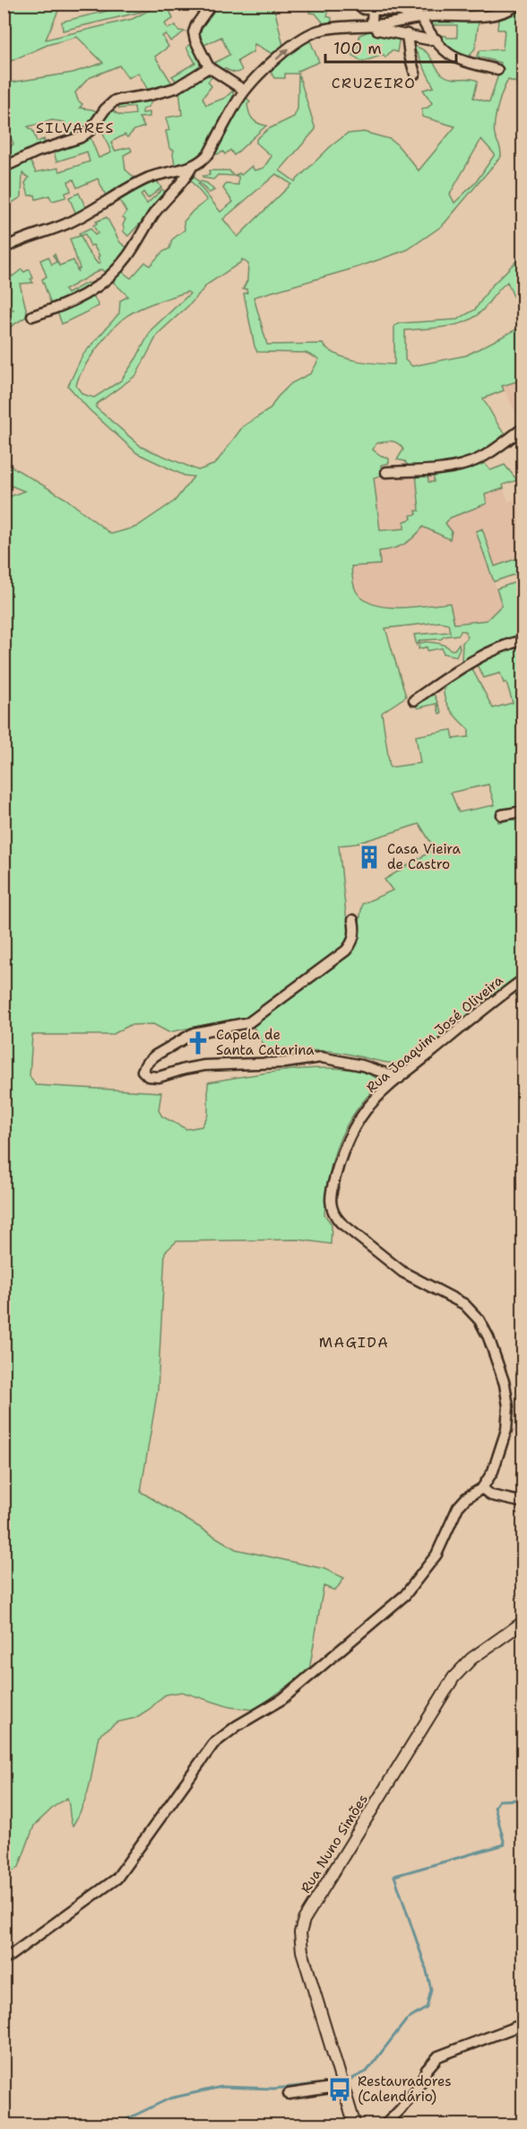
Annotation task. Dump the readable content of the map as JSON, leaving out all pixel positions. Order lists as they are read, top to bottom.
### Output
{
  "streets": {
    "street": ["Rua Joaquim José Oliveira", "Rua Nuno Simões"]
  },
  "districts": ["CRUZEIRO", "SILVARES", "MAGIDA"],
  "places": {
    "building": ["Casa Vieira de Castro"],
    "church": ["Capela de Santa Catarina"],
    "bus stop": ["Restauradores (Calendário)"]
  },
  "scale_bar": "100 m"
}
